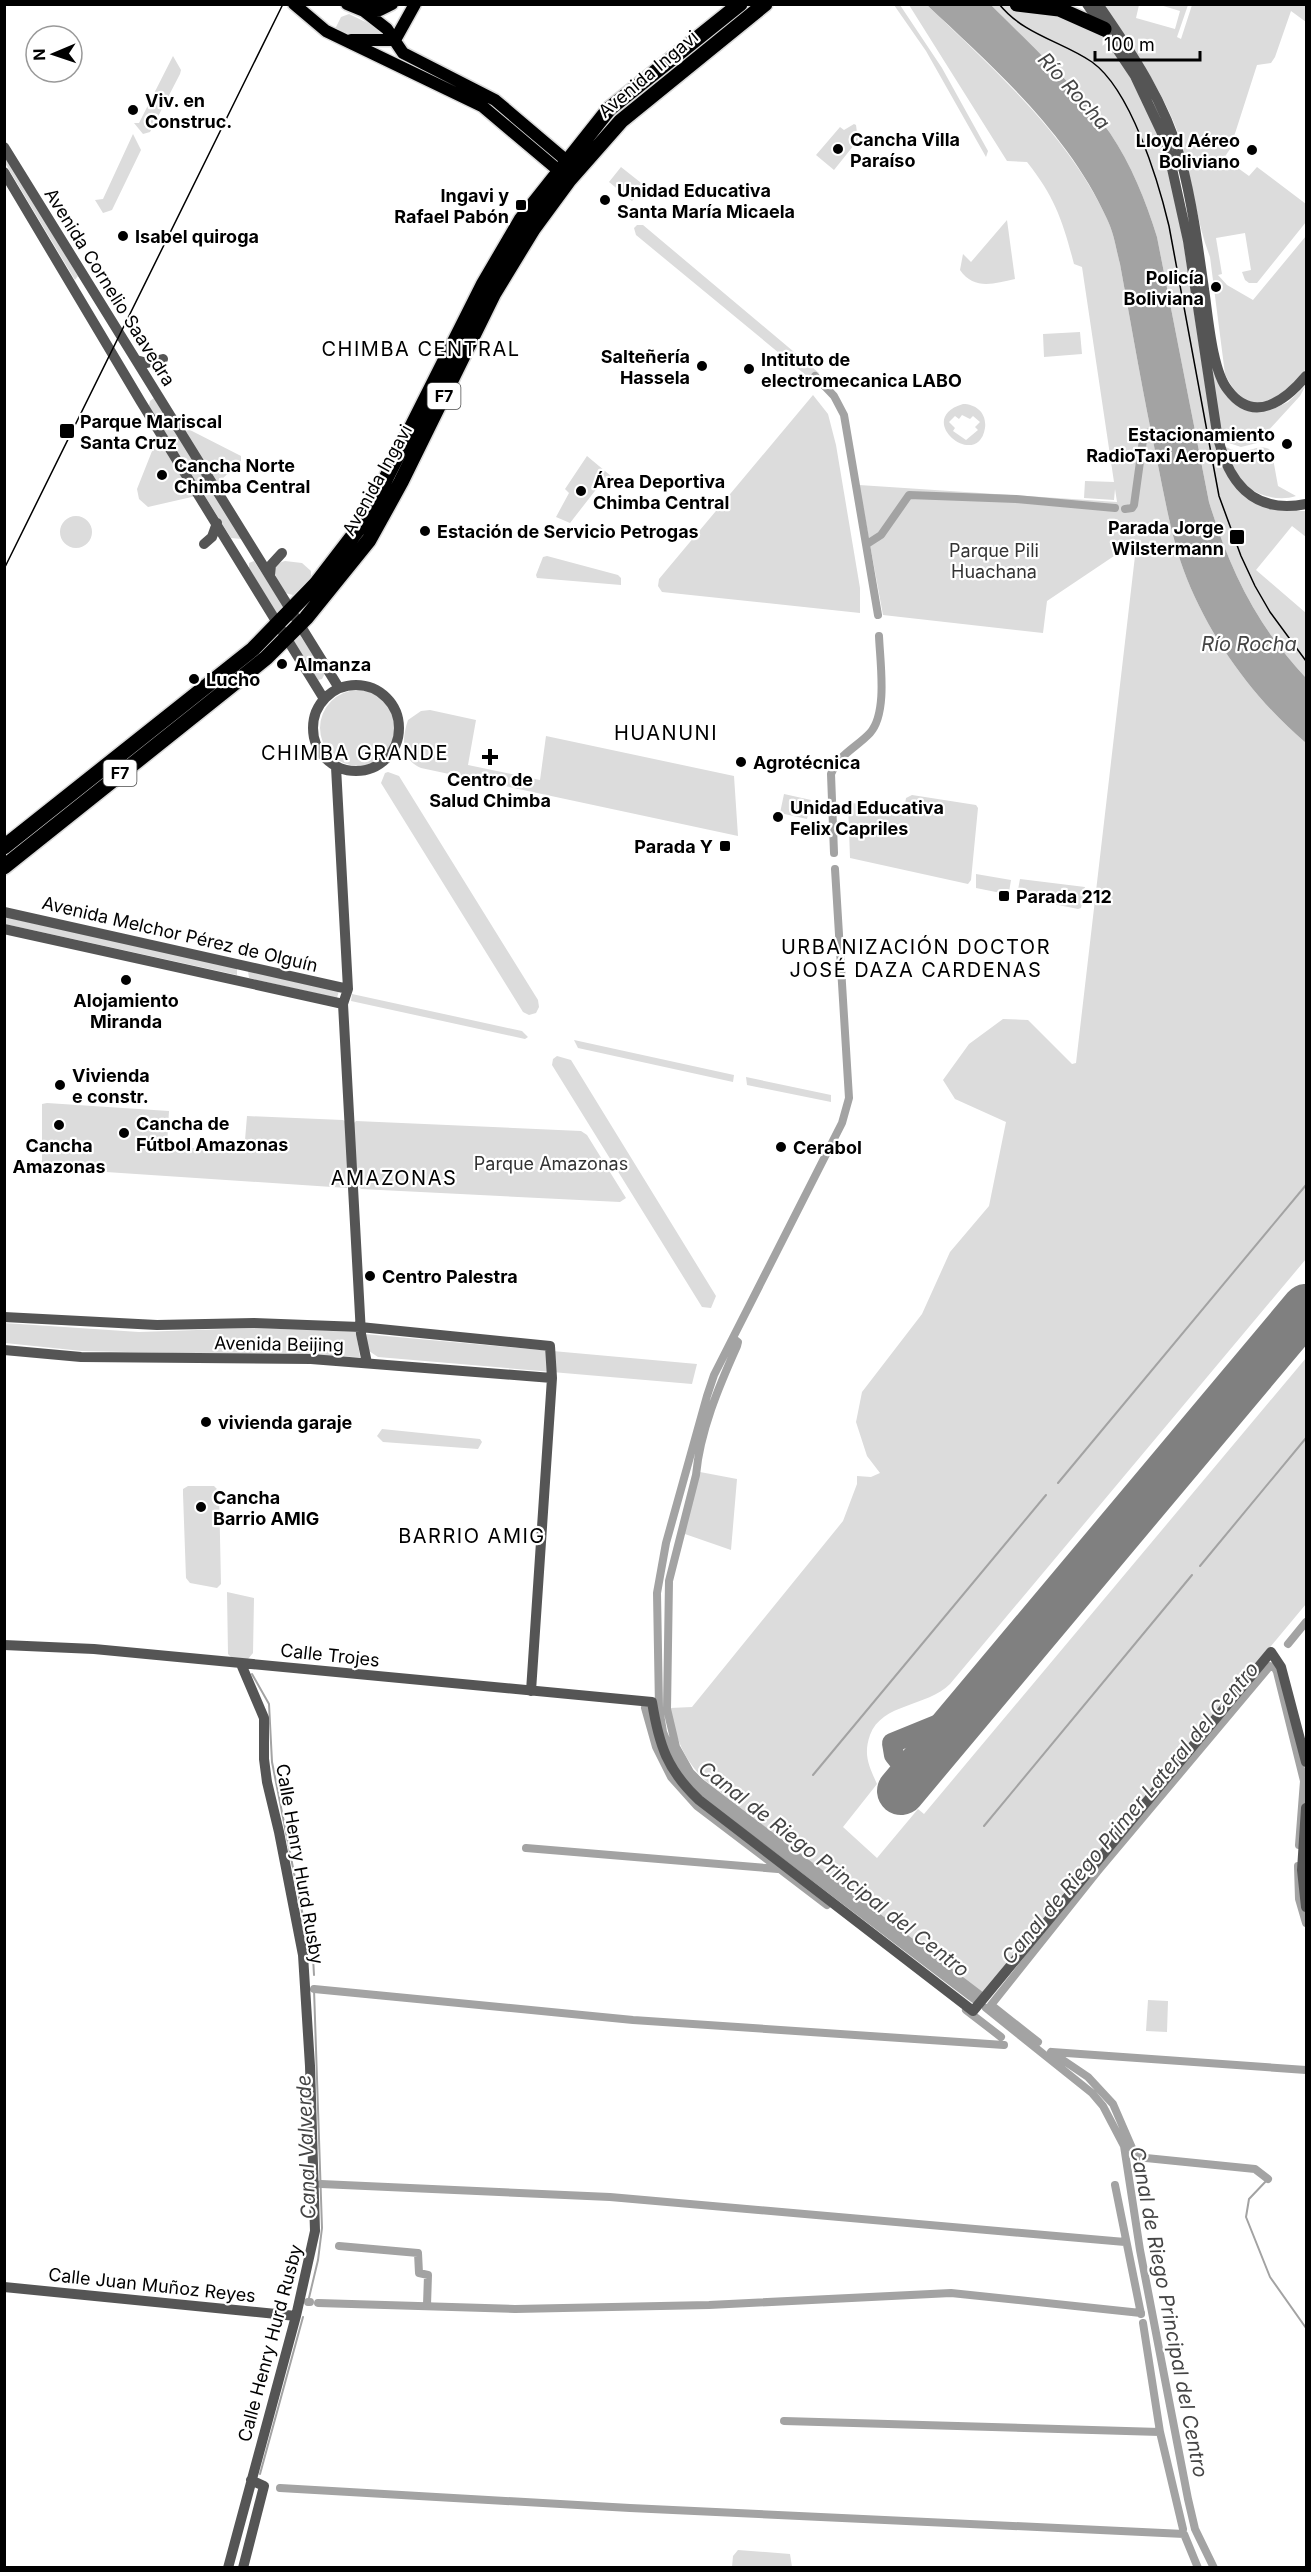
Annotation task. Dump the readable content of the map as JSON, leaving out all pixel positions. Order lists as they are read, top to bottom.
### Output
{
  "streets": {
    "highway": ["Avenida Ingavi", "F7"],
    "street": [
      "Avenida Cornelio Saavedra",
      "Avenida Melchor Pérez de Olguín",
      "Avenida Beijing",
      "Calle Trojes",
      "Calle Henry Hurd Rusby",
      "Calle Juan Muñoz Reyes"
    ]
  },
  "crossings": [
    ["Avenida Ingavi", "Avenida Cornelio Saavedra"],
    ["Calle Trojes", "Calle Henry Hurd Rusby"],
    ["Calle Henry Hurd Rusby", "Calle Juan Muñoz Reyes"]
  ],
  "districts": [
    "CHIMBA CENTRAL",
    "HUANUNI",
    "CHIMBA GRANDE",
    "URBANIZACIÓN DOCTOR JOSÉ DAZA CARDENAS",
    "AMAZONAS",
    "BARRIO AMIG"
  ],
  "water": [
    "Río Rocha",
    "Canal de Riego Primer Lateral del Centro",
    "Canal de Riego Principal del Centro",
    "Canal Valverde"
  ],
  "parks": ["Parque Pili Huachana", "Parque Amazonas"],
  "places": {
    "other": [
      "Viv. en Construc.",
      "Cancha Villa Paraíso",
      "Lloyd Aéreo Boliviano",
      "Unidad Educativa Santa María Micaela",
      "Isabel quiroga",
      "Policía Boliviana",
      "Salteñería Hassela",
      "Intituto de electromecanica LABO",
      "Estacionamiento RadioTaxi Aeropuerto",
      "Cancha Norte Chimba Central",
      "Área Deportiva Chimba Central",
      "Estación de Servicio Petrogas",
      "Almanza",
      "Lucho",
      "Agrotécnica",
      "Unidad Educativa Felix Capriles",
      "Alojamiento Miranda",
      "Vivienda e constr.",
      "Cancha Amazonas",
      "Cancha de Fútbol Amazonas",
      "Cerabol",
      "Centro Palestra",
      "vivienda garaje",
      "Cancha Barrio AMIG"
    ],
    "transit": [
      "Ingavi y Rafael Pabón",
      "Parque Mariscal Santa Cruz",
      "Parada Jorge Wilstermann",
      "Parada Y",
      "Parada 212"
    ],
    "health": ["Centro de Salud Chimba"]
  },
  "scale_bar": "100 m",
  "north": "left"
}
